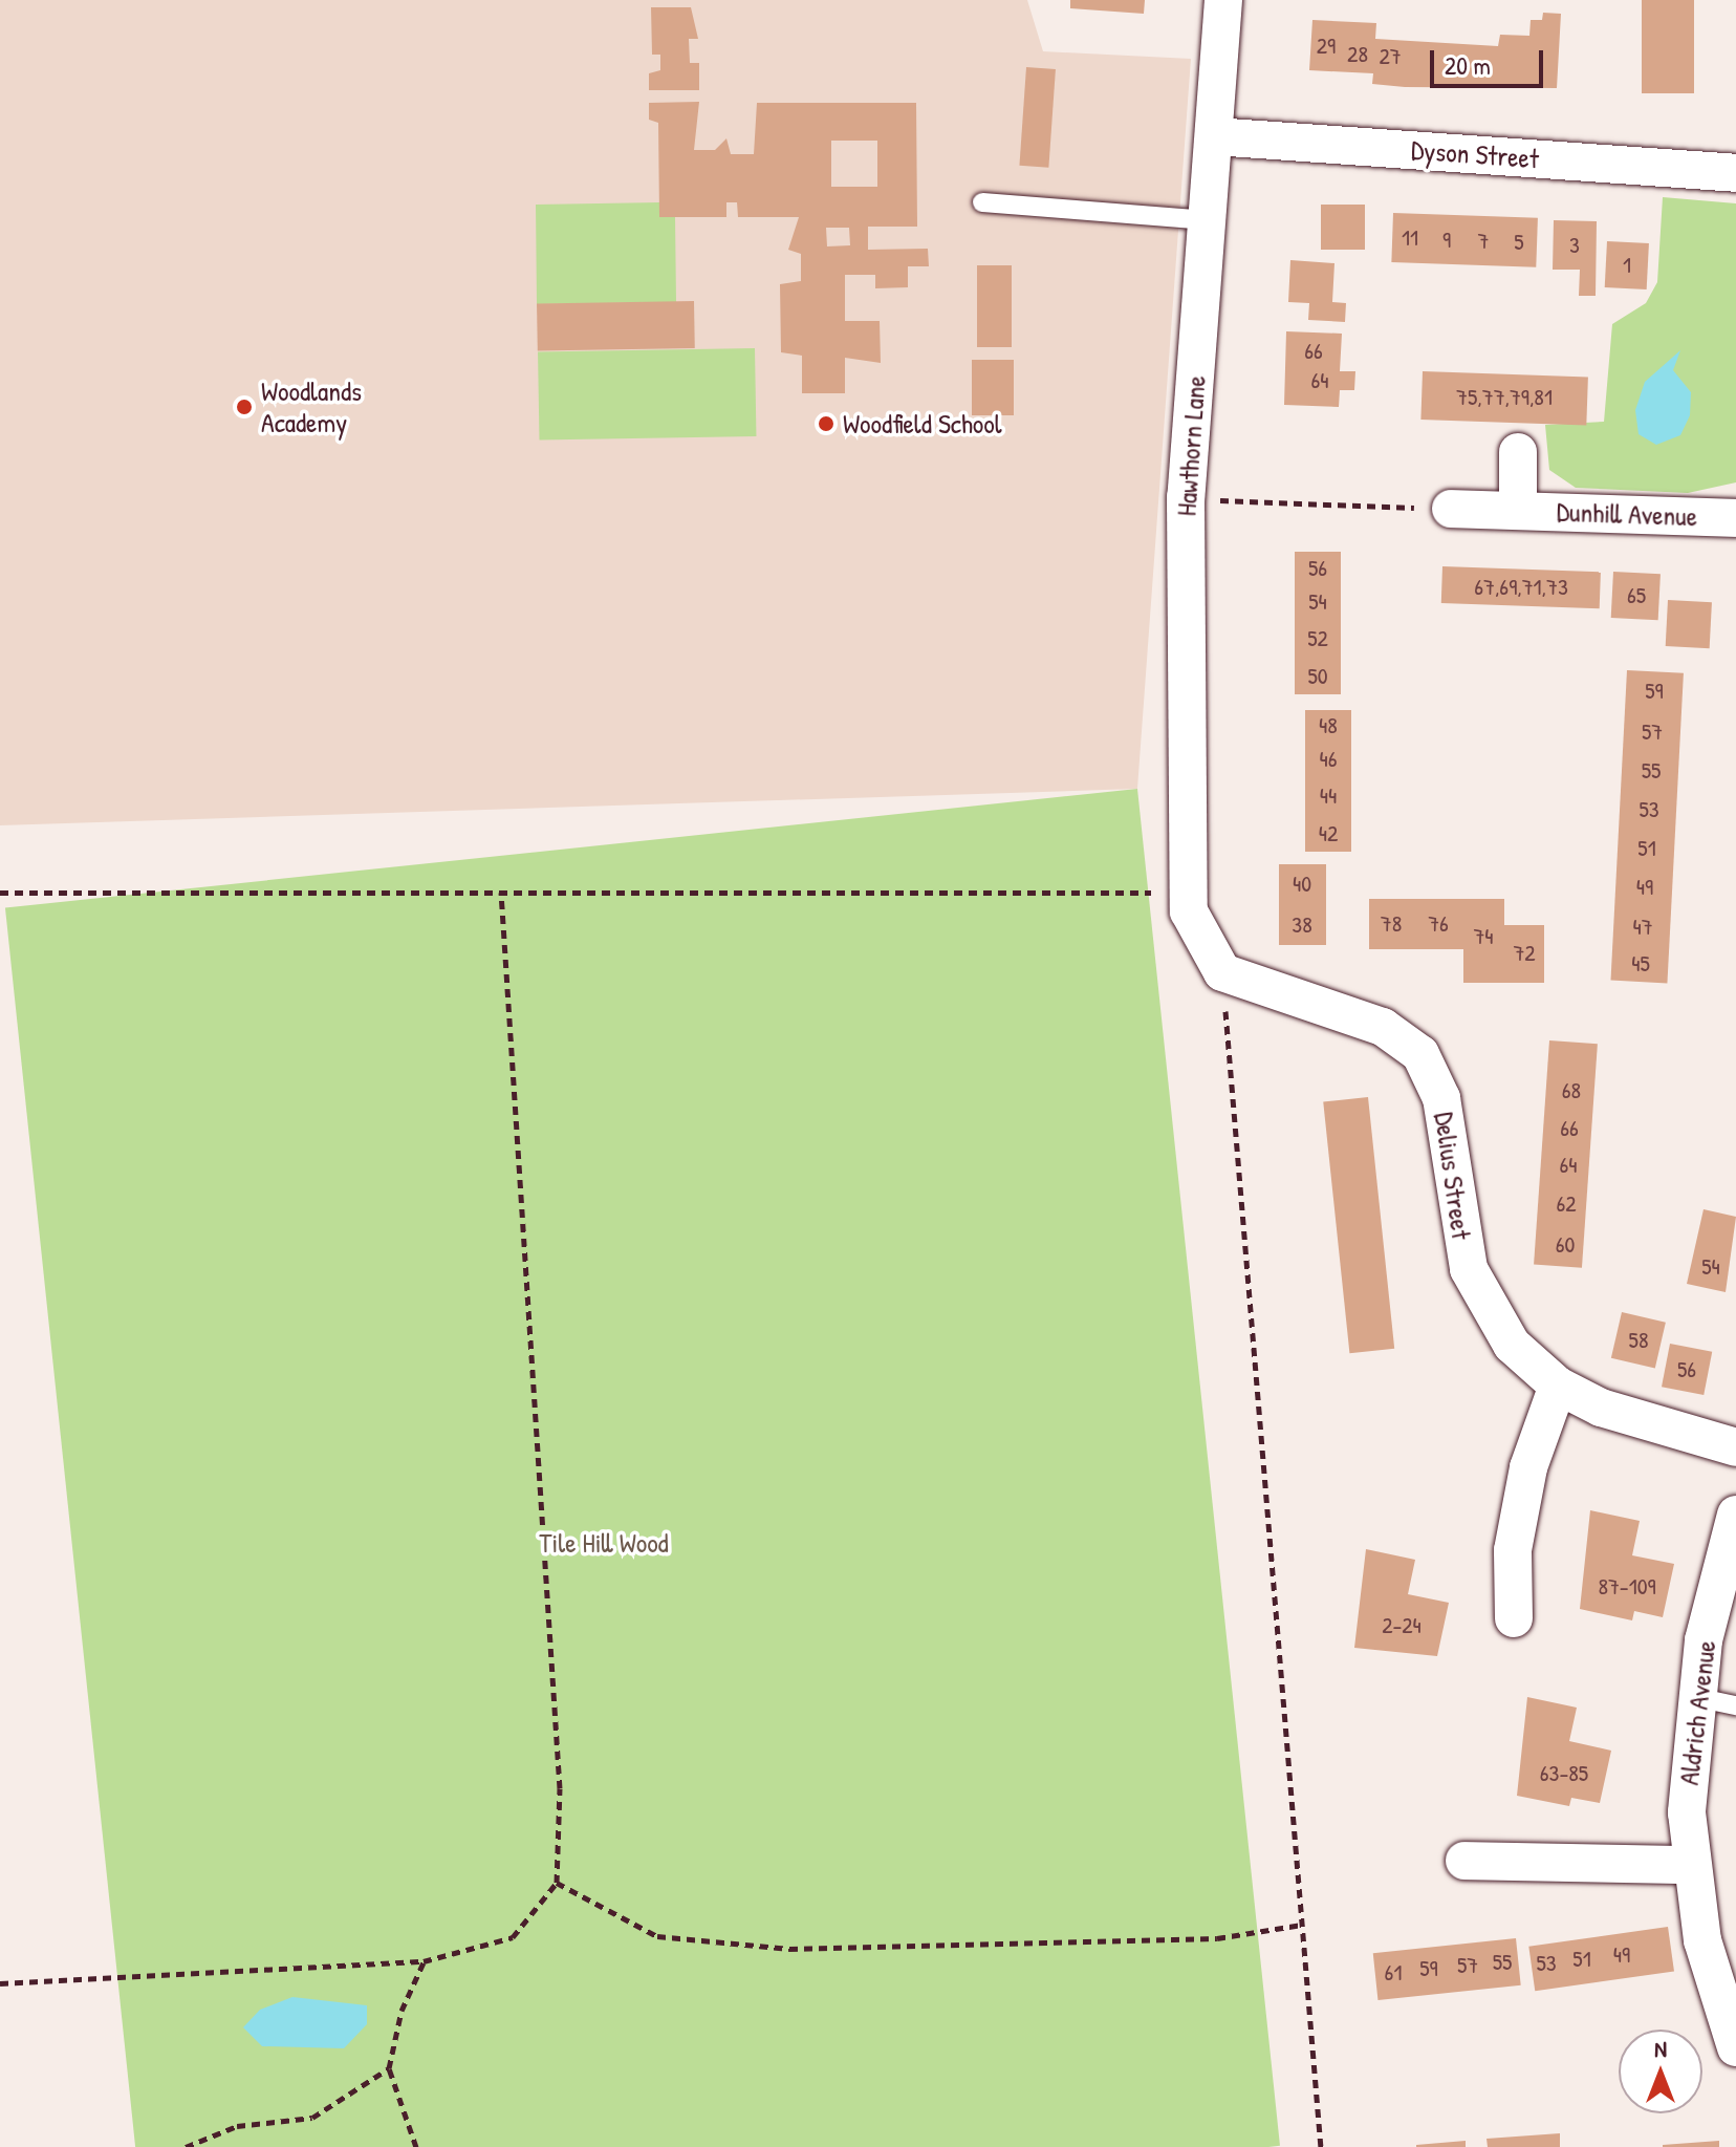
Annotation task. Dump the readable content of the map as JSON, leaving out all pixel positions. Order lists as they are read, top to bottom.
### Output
{
  "streets": {
    "street": [
      "Dyson Street",
      "Hawthorn Lane",
      "Dunhill Avenue",
      "Delius Street",
      "Aldrich Avenue"
    ]
  },
  "crossings": [
    ["Dyson Street", "Hawthorn Lane"]
  ],
  "parks": ["Tile Hill Wood"],
  "places": ["Woodlands Academy", "Woodfield School"],
  "house_numbers": [
    "29",
    "28",
    "27",
    "11",
    "9",
    "7",
    "5",
    "3",
    "1",
    "66",
    "64",
    "75,77,79,81",
    "56",
    "67,69,71,73",
    "65",
    "54",
    "52",
    "50",
    "59",
    "48",
    "57",
    "46",
    "55",
    "44",
    "53",
    "42",
    "51",
    "40",
    "49",
    "78",
    "76",
    "38",
    "47",
    "74",
    "72",
    "45",
    "68",
    "66",
    "64",
    "62",
    "60",
    "54",
    "58",
    "56",
    "87-109",
    "2-24",
    "63-85",
    "49",
    "51",
    "55",
    "53",
    "57",
    "59",
    "61"
  ],
  "scale_bar": "20 m",
  "north": "top"
}
